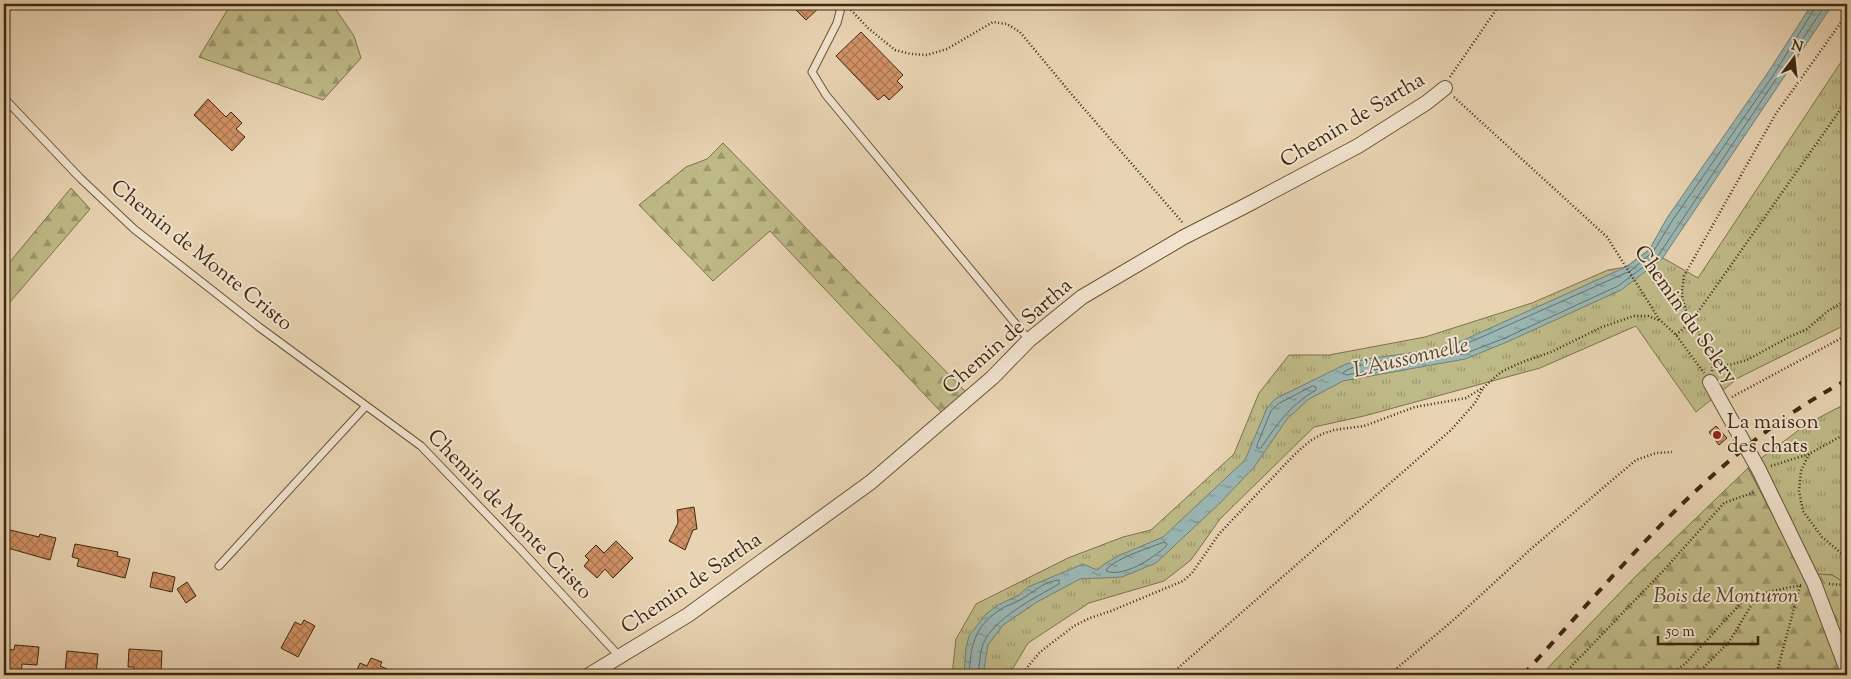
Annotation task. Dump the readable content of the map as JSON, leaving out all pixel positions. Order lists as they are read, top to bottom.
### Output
{
  "streets": {
    "street": ["Chemin de Sartha", "Chemin du Selery"],
    "lane": ["Chemin de Monte Cristo"]
  },
  "crossings": [
    ["Chemin de Sartha", "Chemin de Monte Cristo"],
    ["Chemin de Sartha", "Chemin du Selery"]
  ],
  "water": ["L'Aussonnelle"],
  "parks": ["Bois de Monturon"],
  "places": ["La maison des chats"],
  "scale_bar": "50 m",
  "north": "top"
}
